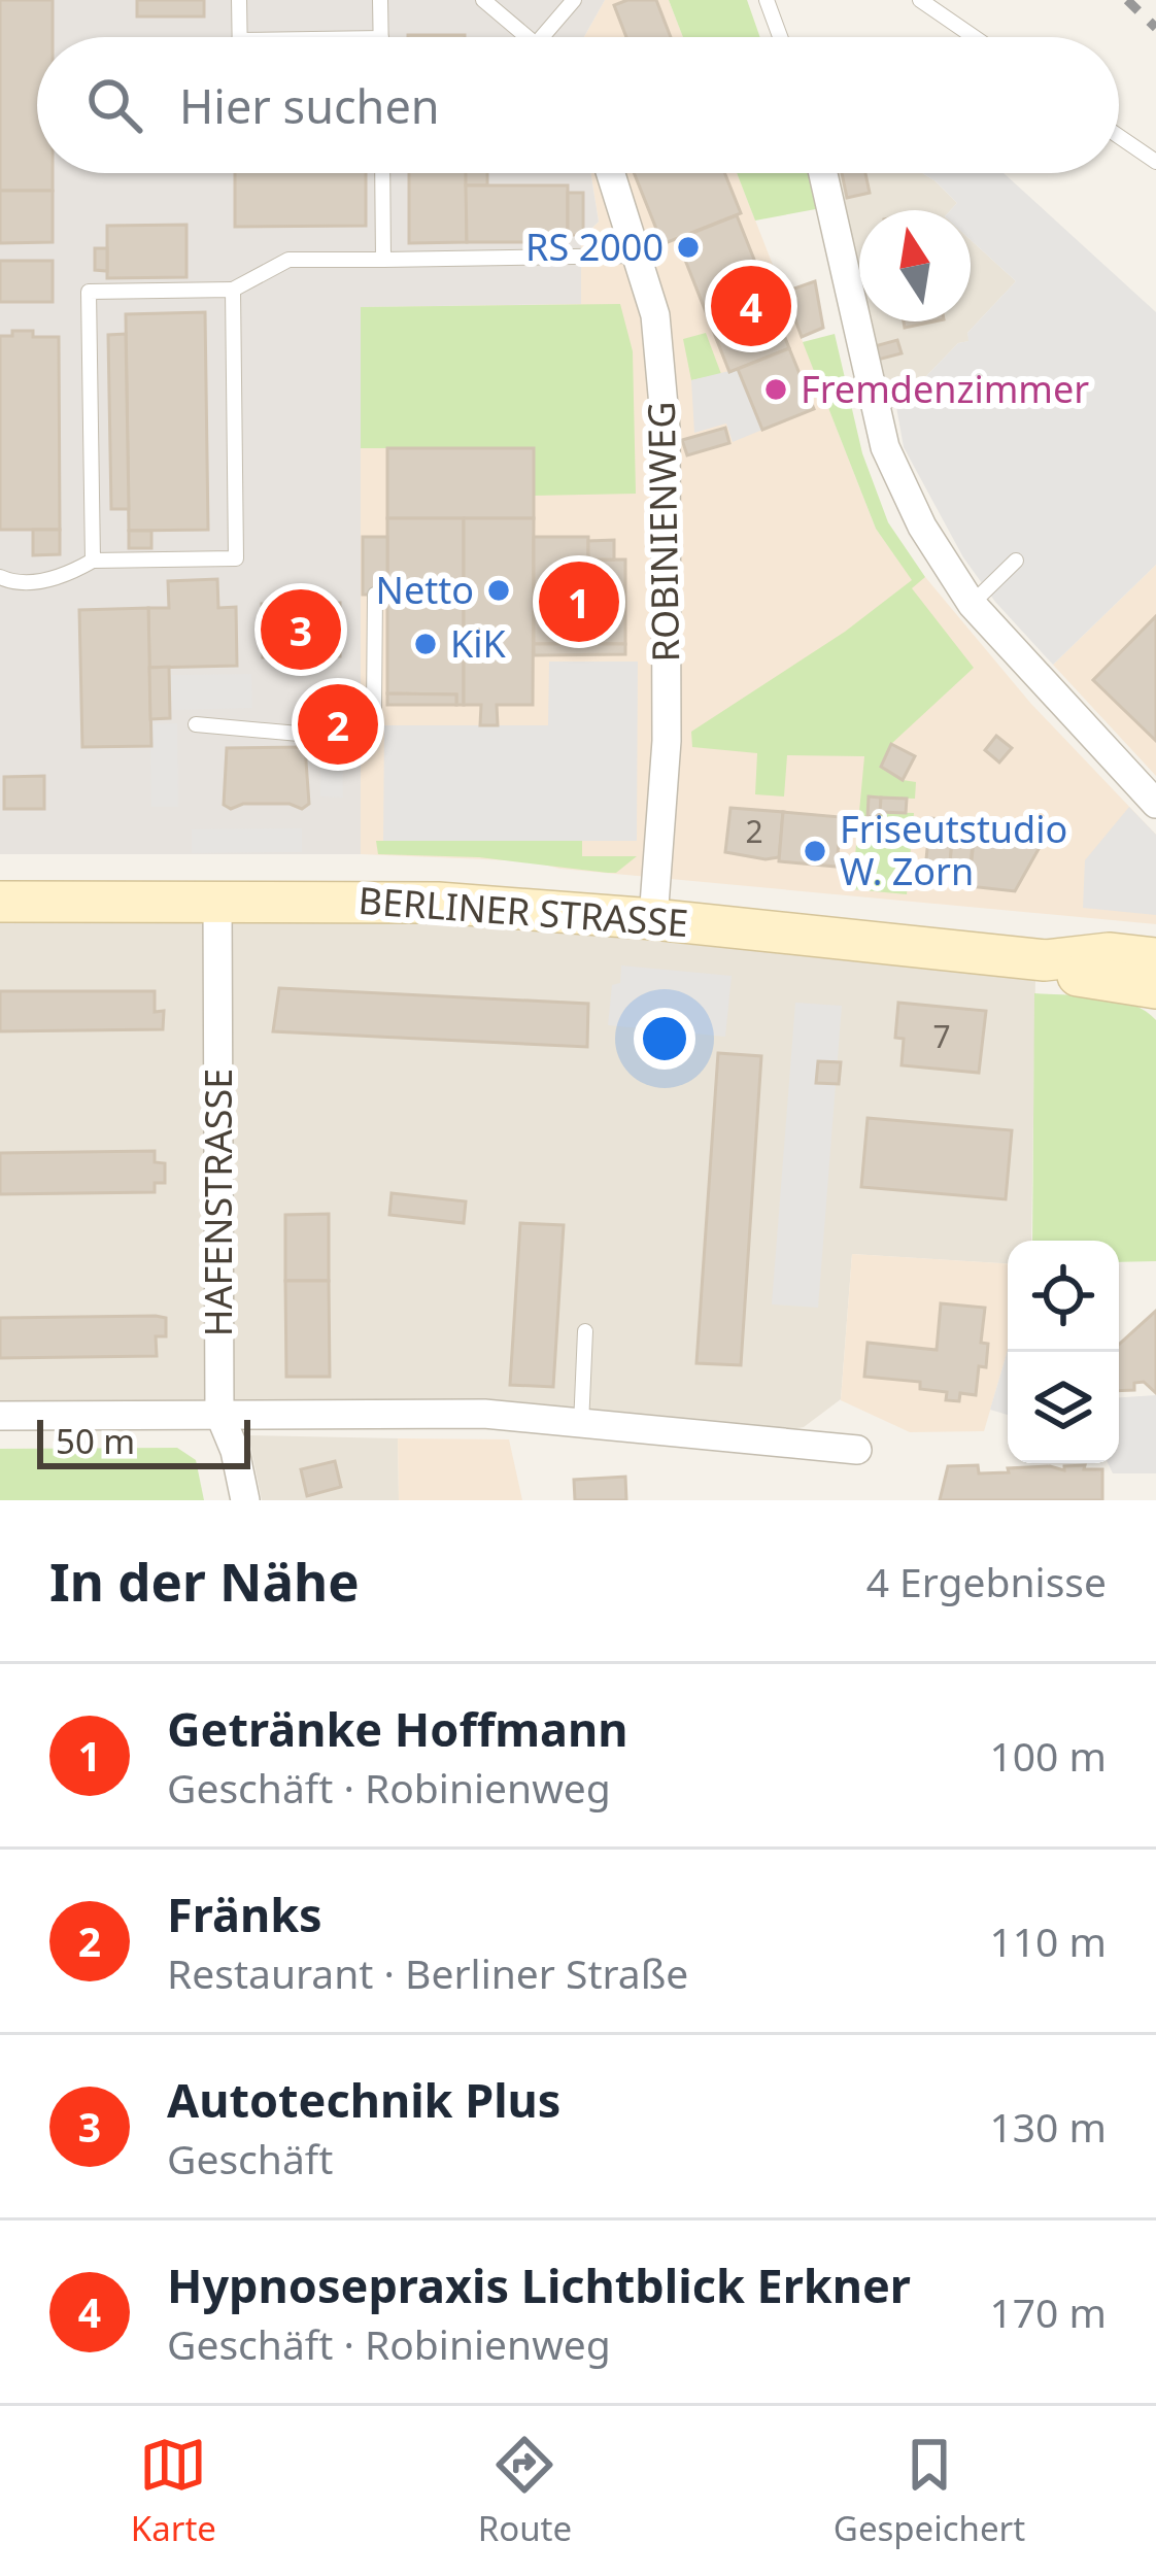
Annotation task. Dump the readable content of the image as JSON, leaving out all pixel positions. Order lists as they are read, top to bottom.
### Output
{
  "streets": {
    "main road": ["BERLINER STRASSE"],
    "street": ["ROBINIENWEG", "HAFENSTRASSE"]
  },
  "crossings": [
    ["ROBINIENWEG", "BERLINER STRASSE"],
    ["BERLINER STRASSE", "HAFENSTRASSE"]
  ],
  "places": [
    "RS 2000",
    "Fremdenzimmer",
    "Netto",
    "KiK",
    "Friseutstudio W. Zorn"
  ],
  "house_numbers": ["2", "7"],
  "scale_bar": "50 m",
  "north": "top",
  "page": {
    "search": "Hier suchen",
    "pins": [
      "4",
      "1",
      "3",
      "2"
    ],
    "scale": "50 m",
    "heading": ["In der Nähe", "4 Ergebnisse"],
    "list": [
      {
        "mark": "1",
        "name": "Getränke Hoffmann",
        "note": "Geschäft · Robinienweg",
        "value": "100 m"
      },
      {
        "mark": "2",
        "name": "Fränks",
        "note": "Restaurant · Berliner Straße",
        "value": "110 m"
      },
      {
        "mark": "3",
        "name": "Autotechnik Plus",
        "note": "Geschäft",
        "value": "130 m"
      },
      {
        "mark": "4",
        "name": "Hypnosepraxis Lichtblick Erkner",
        "note": "Geschäft · Robinienweg",
        "value": "170 m"
      }
    ],
    "nav": ["Karte", "Route", "Gespeichert"]
  }
}
